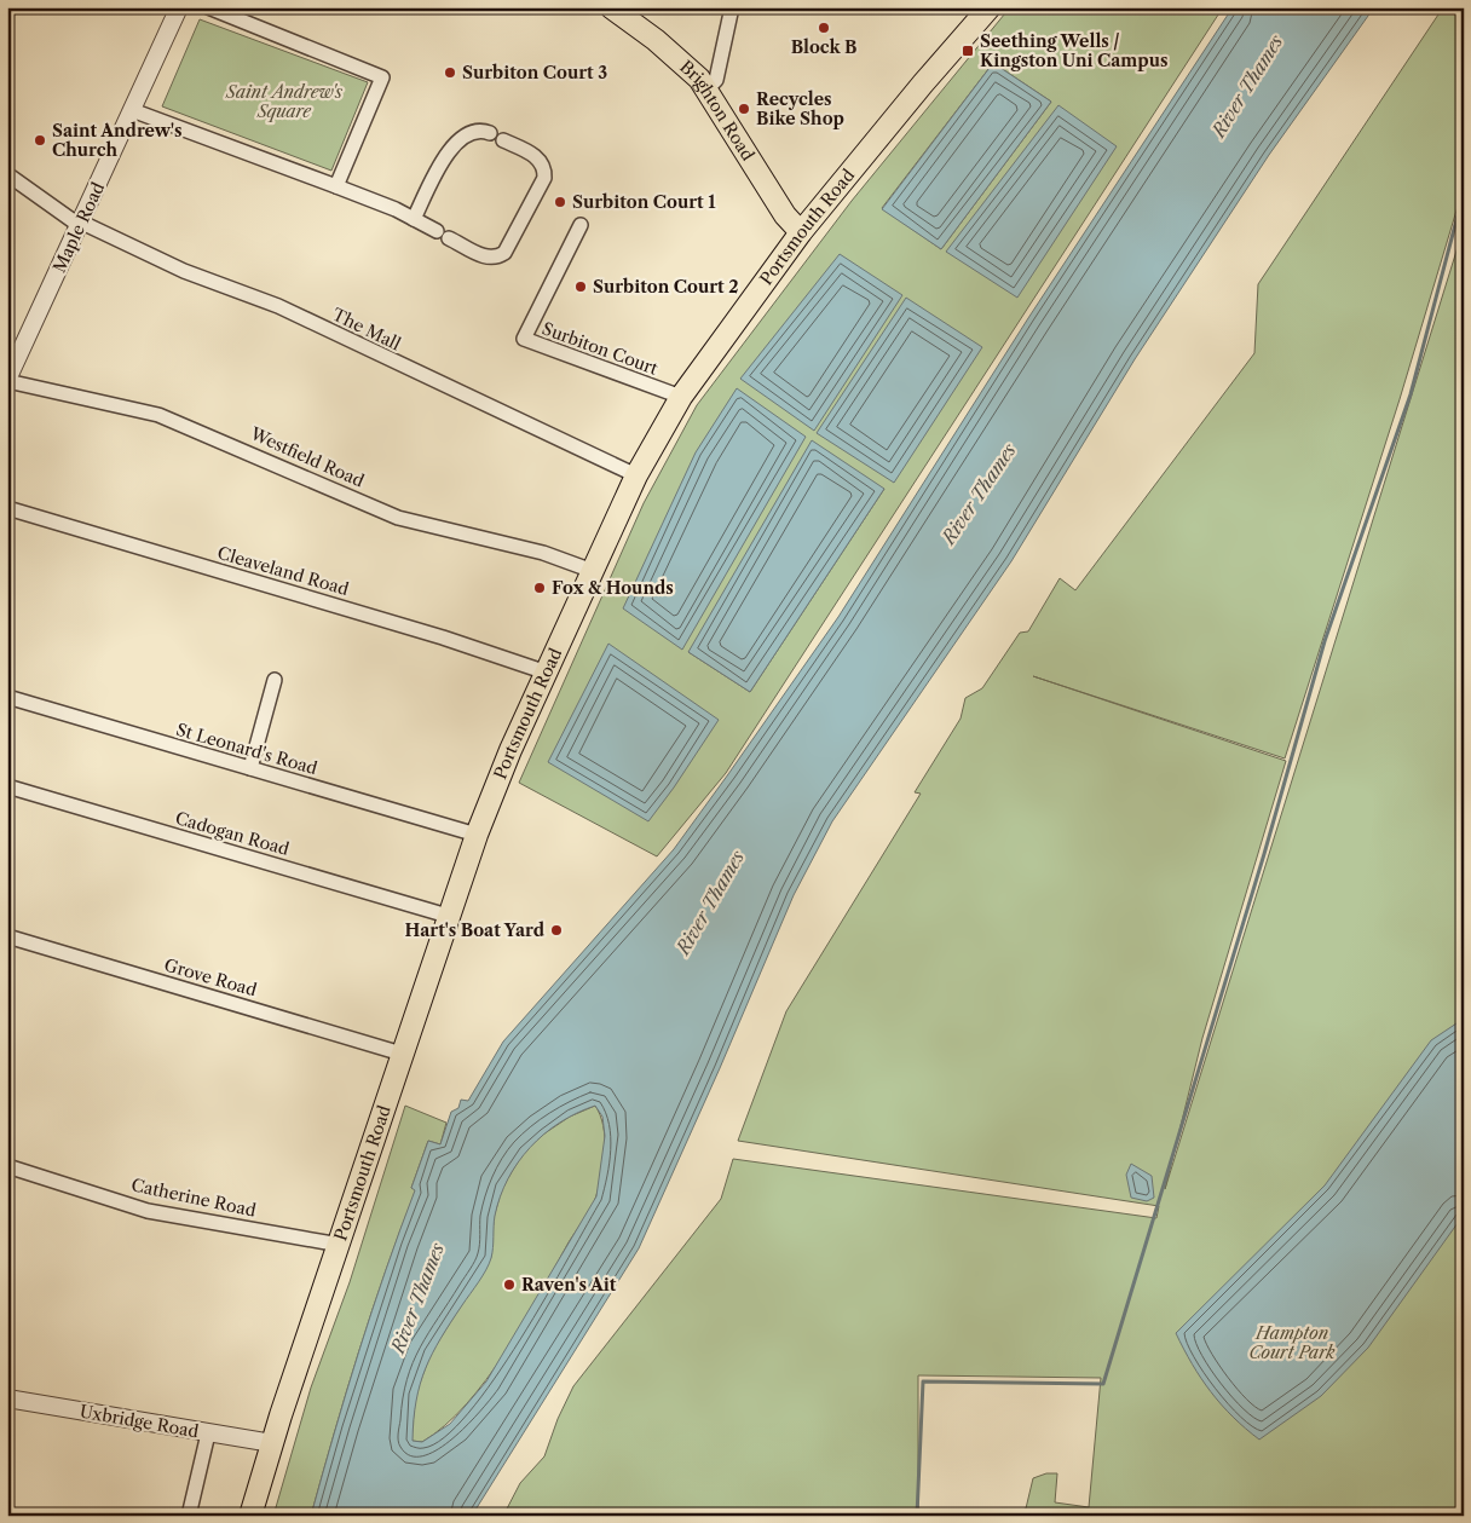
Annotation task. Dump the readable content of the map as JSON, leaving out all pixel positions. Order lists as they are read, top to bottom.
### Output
{
  "streets": {
    "main road": ["Brighton Road", "Portsmouth Road"],
    "street": [
      "Maple Road",
      "The Mall",
      "Surbiton Court",
      "Westfield Road",
      "Cleaveland Road",
      "St Leonard's Road",
      "Cadogan Road",
      "Grove Road",
      "Catherine Road",
      "Uxbridge Road"
    ]
  },
  "crossings": [
    ["Brighton Road", "Portsmouth Road"],
    ["Maple Road", "The Mall"],
    ["Maple Road", "Westfield Road"],
    ["Portsmouth Road", "The Mall"],
    ["Portsmouth Road", "Surbiton Court"],
    ["Portsmouth Road", "Westfield Road"],
    ["Portsmouth Road", "Cleaveland Road"],
    ["Portsmouth Road", "St Leonard's Road"],
    ["Portsmouth Road", "Cadogan Road"],
    ["Portsmouth Road", "Grove Road"],
    ["Portsmouth Road", "Catherine Road"],
    ["Portsmouth Road", "Uxbridge Road"]
  ],
  "water": ["River Thames"],
  "parks": ["Saint Andrew's Square", "Hampton Court Park"],
  "places": {
    "other": [
      "Block B",
      "Surbiton Court 3",
      "Recycles Bike Shop",
      "Saint Andrew's Church",
      "Surbiton Court 1",
      "Surbiton Court 2",
      "Fox & Hounds",
      "Hart's Boat Yard",
      "Raven's Ait"
    ],
    "transit": ["Seething Wells / Kingston Uni Campus"]
  }
}
